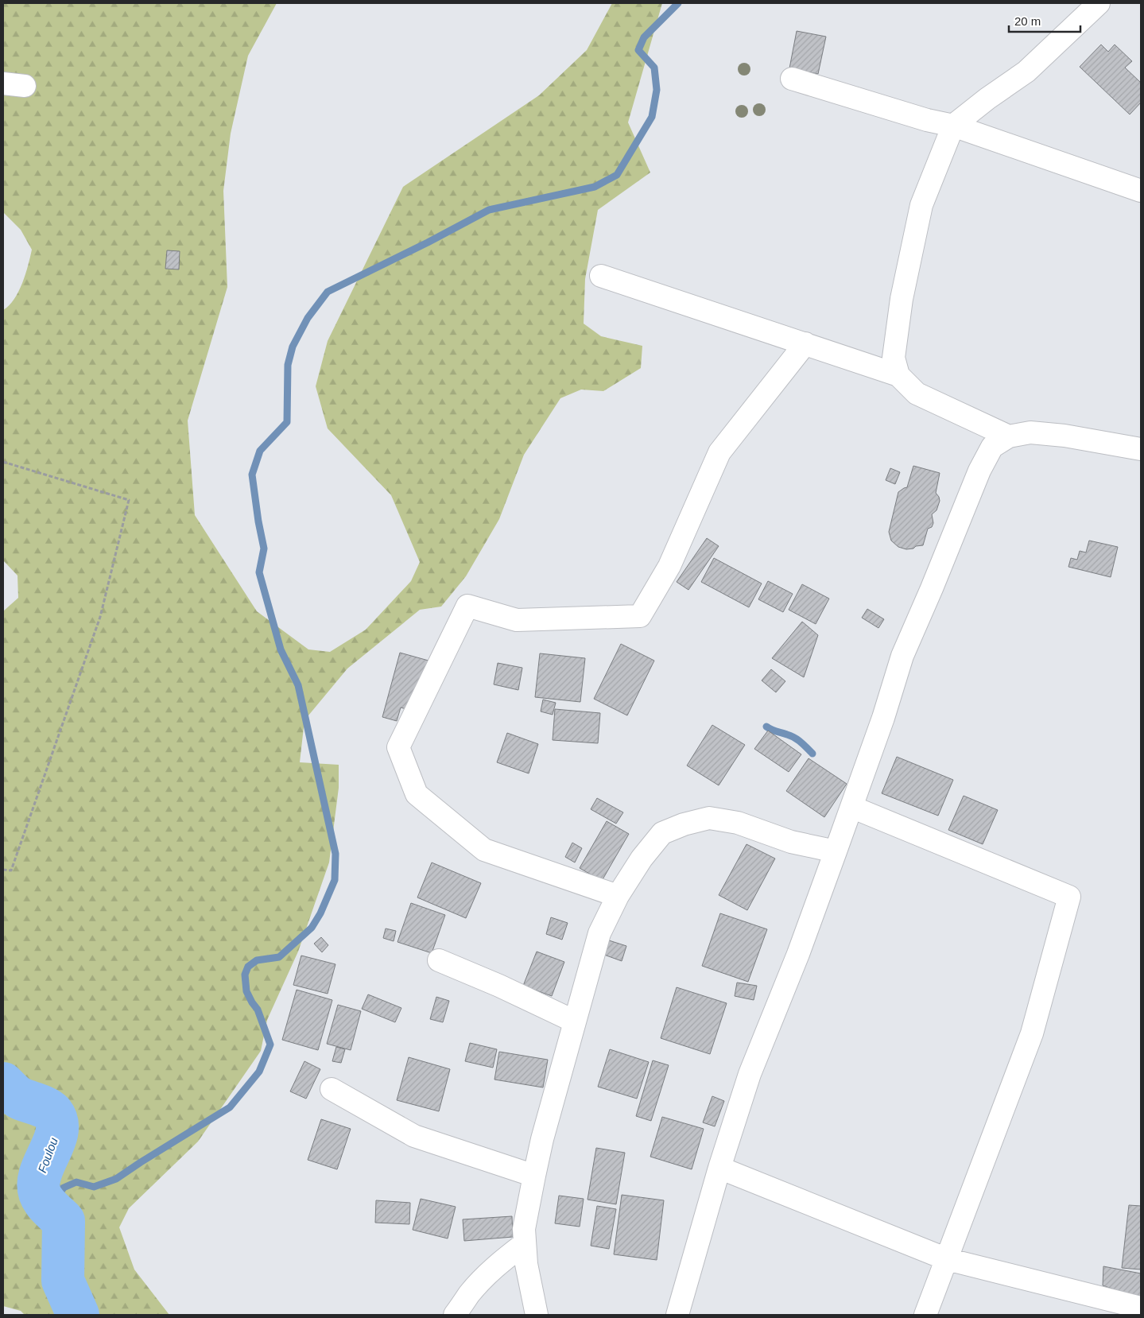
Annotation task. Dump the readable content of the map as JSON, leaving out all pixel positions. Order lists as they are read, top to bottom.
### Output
{
  "water": ["Foulou"],
  "scale_bar": "20 m"
}
